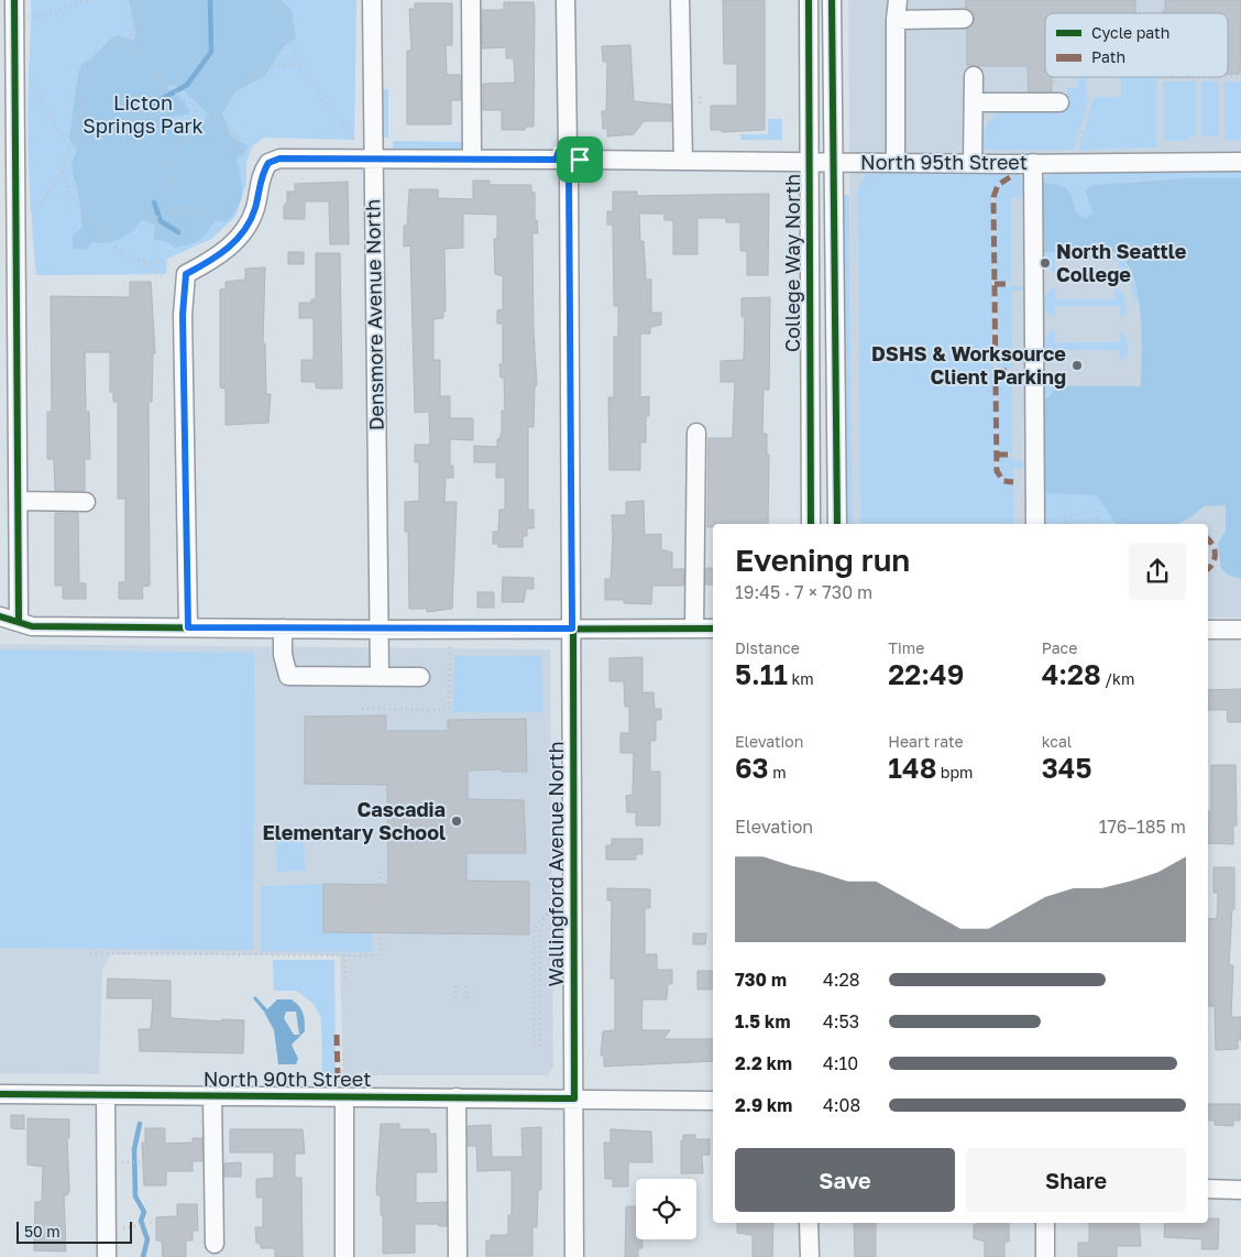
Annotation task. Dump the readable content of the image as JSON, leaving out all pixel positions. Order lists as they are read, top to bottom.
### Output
{
  "streets": {
    "street": [
      "North 95th Street",
      "College Way North",
      "Densmore Avenue North",
      "Wallingford Avenue North",
      "North 90th Street"
    ]
  },
  "crossings": [
    ["North 95th Street", "College Way North"],
    ["North 95th Street", "Densmore Avenue North"],
    ["North 95th Street", "Wallingford Avenue North"],
    ["Wallingford Avenue North", "North 90th Street"]
  ],
  "parks": ["Licton Springs Park"],
  "places": ["North Seattle College", "DSHS & Worksource Client Parking", "Cascadia Elementary School"],
  "legend": ["Cycle path", "Path"],
  "scale_bar": "50 m",
  "page": {
    "heading": ["Evening run", "19:45 · 7 × 730 m"],
    "stats": [
      ["Distance", "5.11 km"],
      ["Time", "22:49"],
      ["Pace", "4:28 /km"],
      ["Elevation", "63 m"],
      ["Heart rate", "148 bpm"],
      ["kcal", "345"]
    ],
    "chart": ["Elevation", "176–185 m"],
    "list": [
      {
        "name": "730 m",
        "note": "4:28"
      },
      {
        "name": "1.5 km",
        "note": "4:53"
      },
      {
        "name": "2.2 km",
        "note": "4:10"
      },
      {
        "name": "2.9 km",
        "note": "4:08"
      }
    ],
    "buttons": ["Save", "Share"],
    "scale": "50 m"
  }
}
